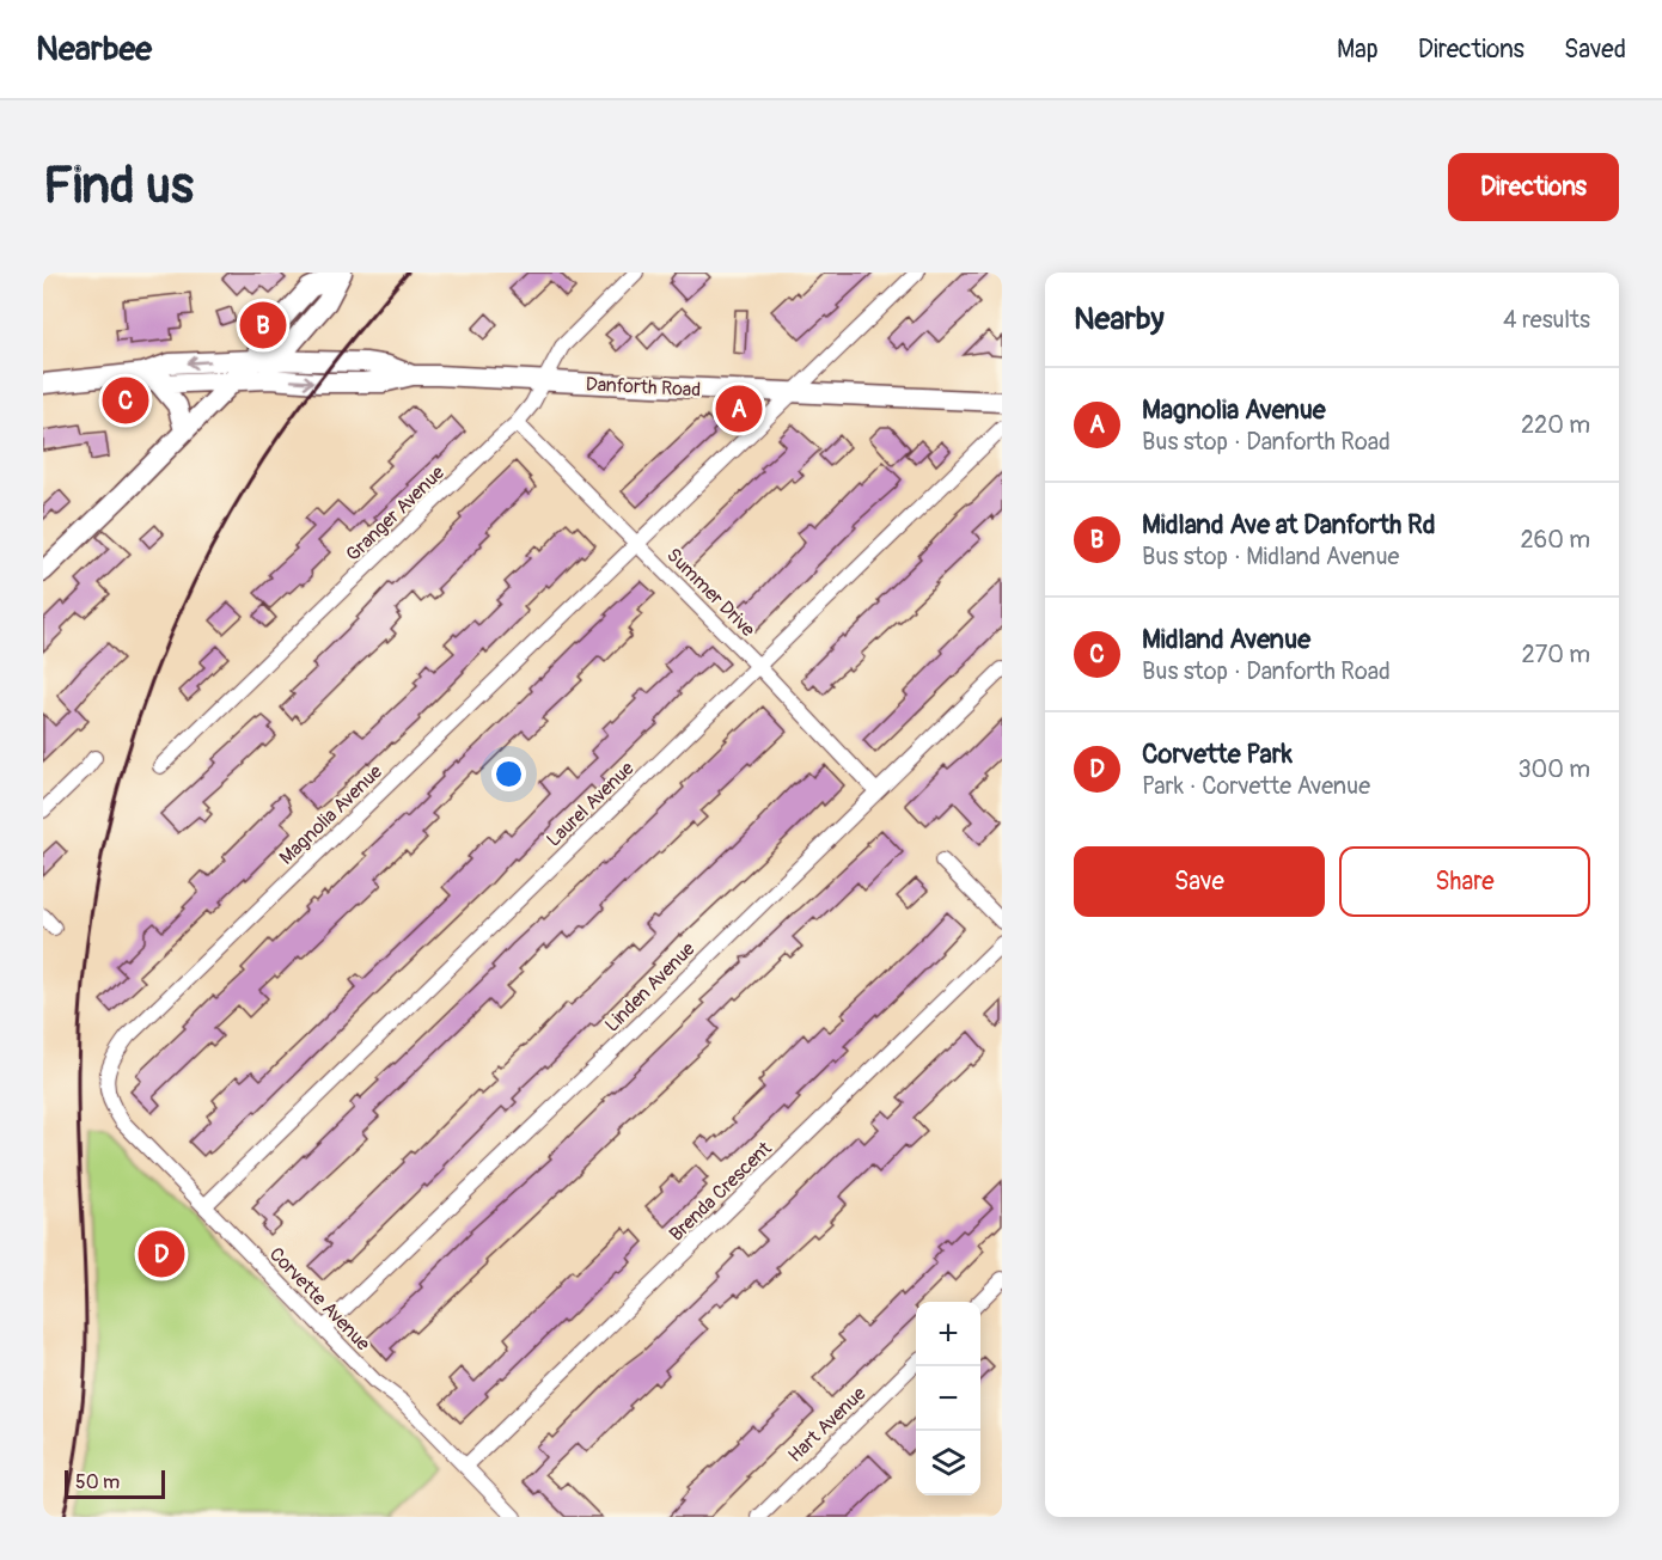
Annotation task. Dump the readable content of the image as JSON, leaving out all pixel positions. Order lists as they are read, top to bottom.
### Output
{
  "streets": {
    "main road": ["Danforth Road"],
    "street": [
      "Granger Avenue",
      "Summer Drive",
      "Laurel Avenue",
      "Magnolia Avenue",
      "Linden Avenue",
      "Brenda Crescent",
      "Corvette Avenue",
      "Hart Avenue"
    ]
  },
  "crossings": [
    ["Danforth Road", "Granger Avenue"],
    ["Danforth Road", "Magnolia Avenue"],
    ["Granger Avenue", "Summer Drive"],
    ["Summer Drive", "Laurel Avenue"],
    ["Summer Drive", "Magnolia Avenue"],
    ["Summer Drive", "Linden Avenue"],
    ["Laurel Avenue", "Corvette Avenue"],
    ["Magnolia Avenue", "Corvette Avenue"],
    ["Linden Avenue", "Corvette Avenue"],
    ["Brenda Crescent", "Corvette Avenue"]
  ],
  "scale_bar": "50 m",
  "page": {
    "header": "Nearbee",
    "nav": ["Map", "Directions", "Saved"],
    "buttons": [
      "Directions",
      ["Save", "Share"]
    ],
    "title": "Find us",
    "heading": ["Nearby", "4 results"],
    "pins": [
      "B",
      "C",
      "A",
      "D"
    ],
    "list": [
      {
        "mark": "A",
        "name": "Magnolia Avenue",
        "note": "Bus stop · Danforth Road",
        "value": "220 m"
      },
      {
        "mark": "B",
        "name": "Midland Ave at Danforth Rd",
        "note": "Bus stop · Midland Avenue",
        "value": "260 m"
      },
      {
        "mark": "C",
        "name": "Midland Avenue",
        "note": "Bus stop · Danforth Road",
        "value": "270 m"
      },
      {
        "mark": "D",
        "name": "Corvette Park",
        "note": "Park · Corvette Avenue",
        "value": "300 m"
      }
    ],
    "map_buttons": ["+", "−"],
    "scale": "50 m"
  }
}
